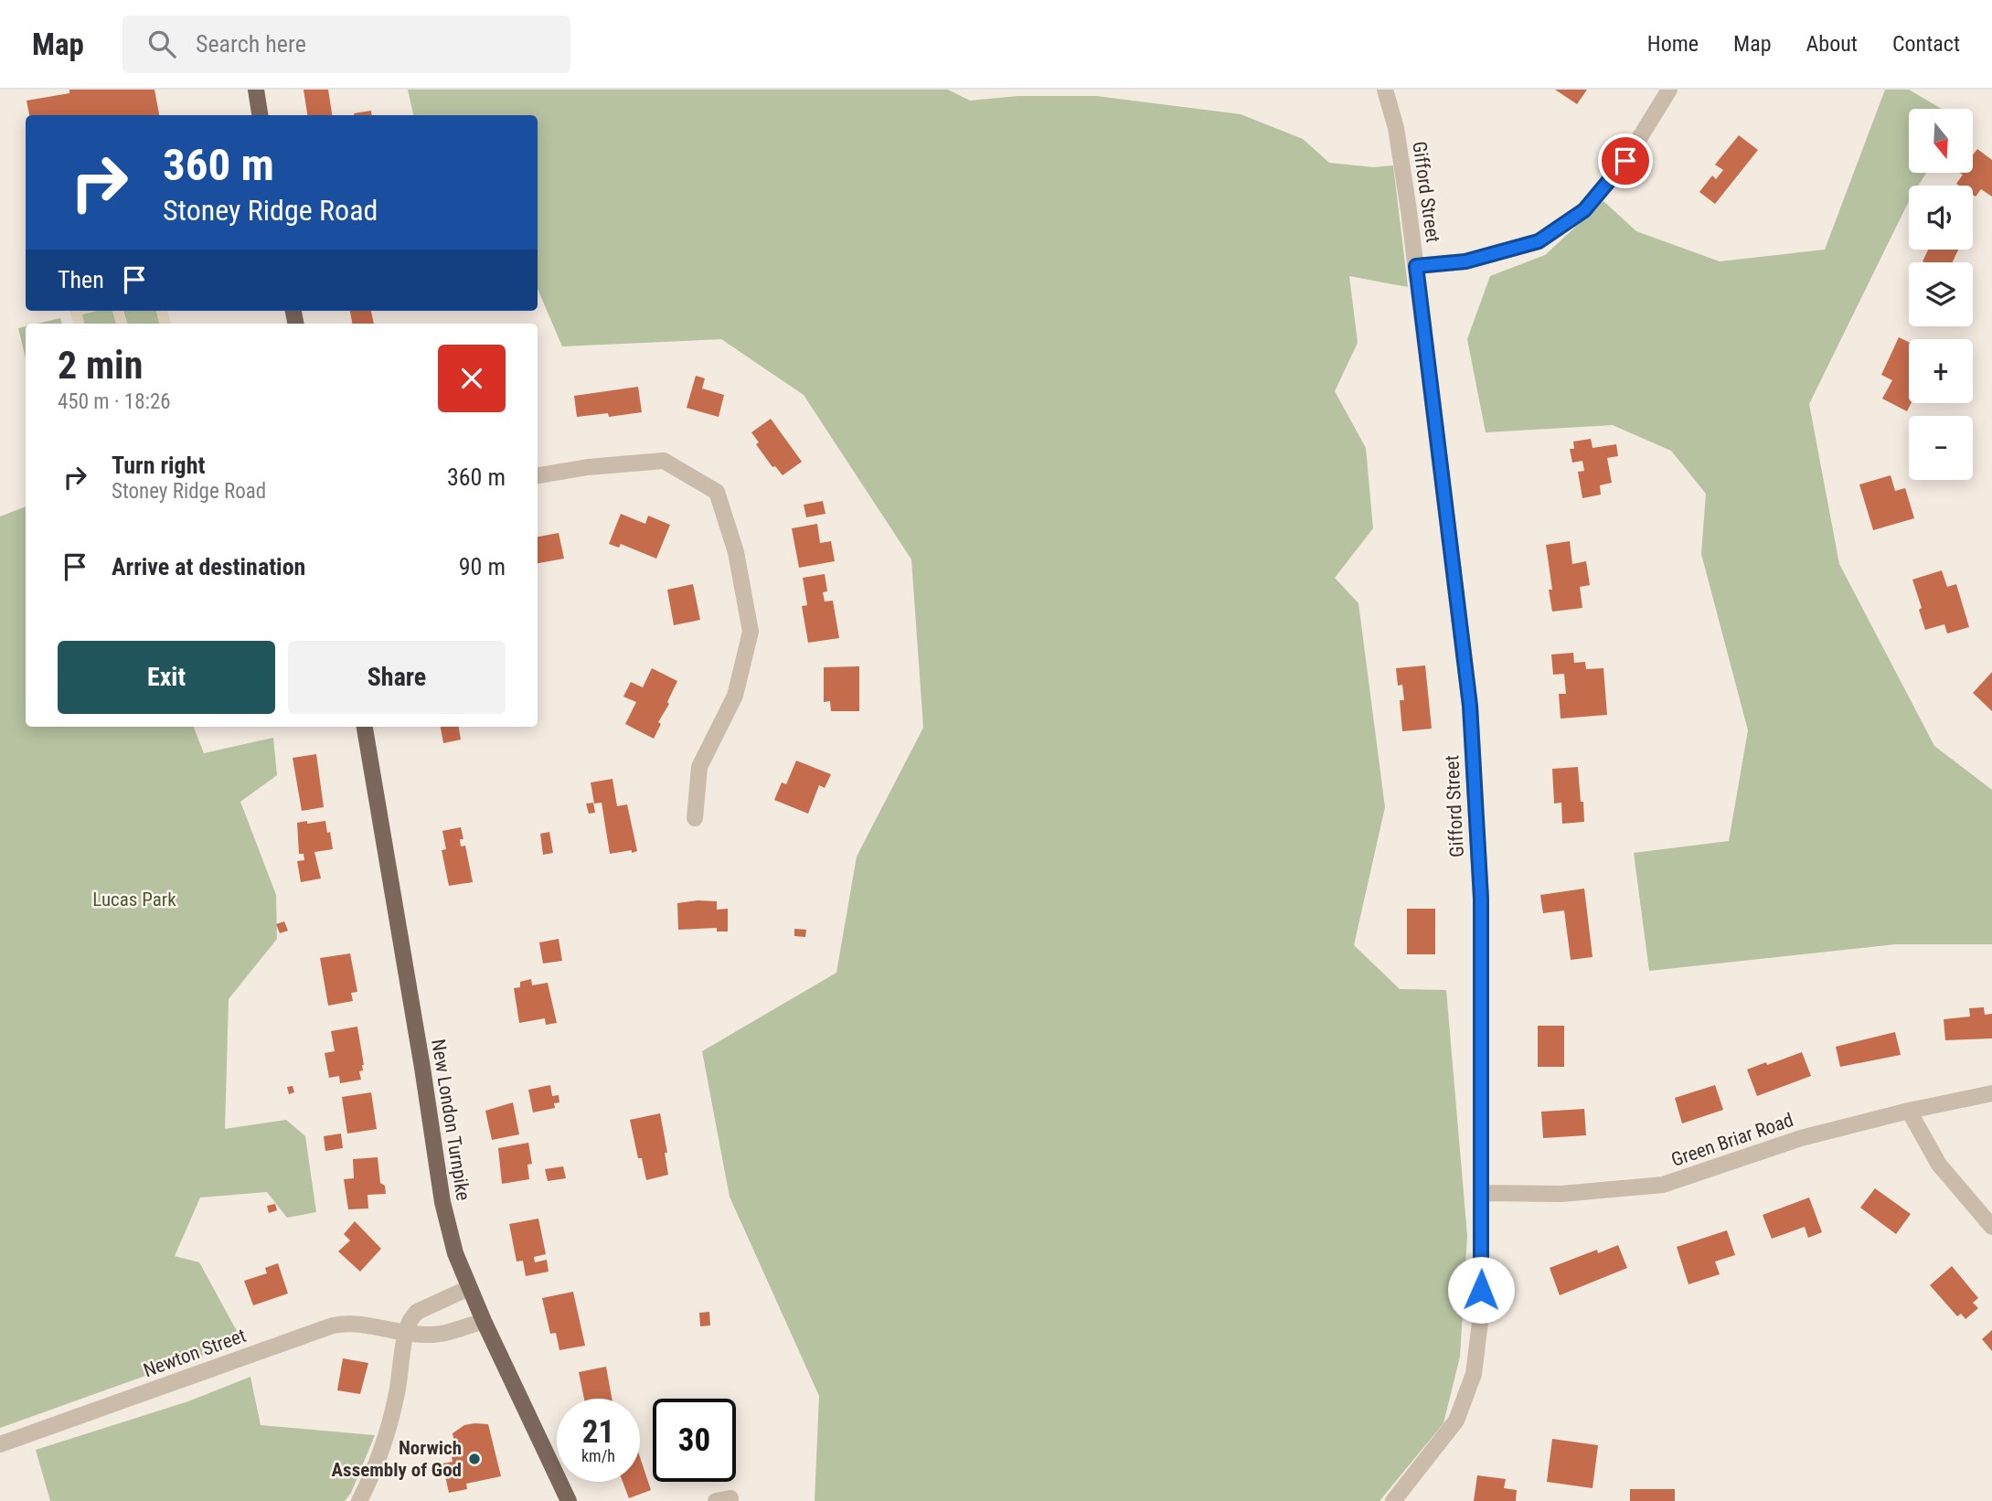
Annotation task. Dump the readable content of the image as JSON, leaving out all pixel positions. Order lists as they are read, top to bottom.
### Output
{
  "streets": {
    "main road": ["New London Turnpike"],
    "street": ["Gifford Street", "Green Briar Road", "Newton Street"]
  },
  "crossings": [
    ["Gifford Street", "Green Briar Road"],
    ["New London Turnpike", "Newton Street"]
  ],
  "parks": ["Lucas Park"],
  "places": ["Norwich Assembly of God"],
  "north": "bottom",
  "page": {
    "header": "Map",
    "search": "Search here",
    "nav": [
      "Home",
      "Map",
      "About",
      "Contact"
    ],
    "map_buttons": ["+", "−"],
    "turn": ["360 m", "Stoney Ridge Road"],
    "then": "Then",
    "heading": ["2 min", "450 m · 18:26"],
    "list": [
      {
        "name": "Turn right",
        "note": "Stoney Ridge Road",
        "value": "360 m"
      },
      {
        "name": "Arrive at destination",
        "value": "90 m"
      }
    ],
    "buttons": ["Exit", "Share"],
    "speed": "21 km/h",
    "limit": "30"
  }
}
